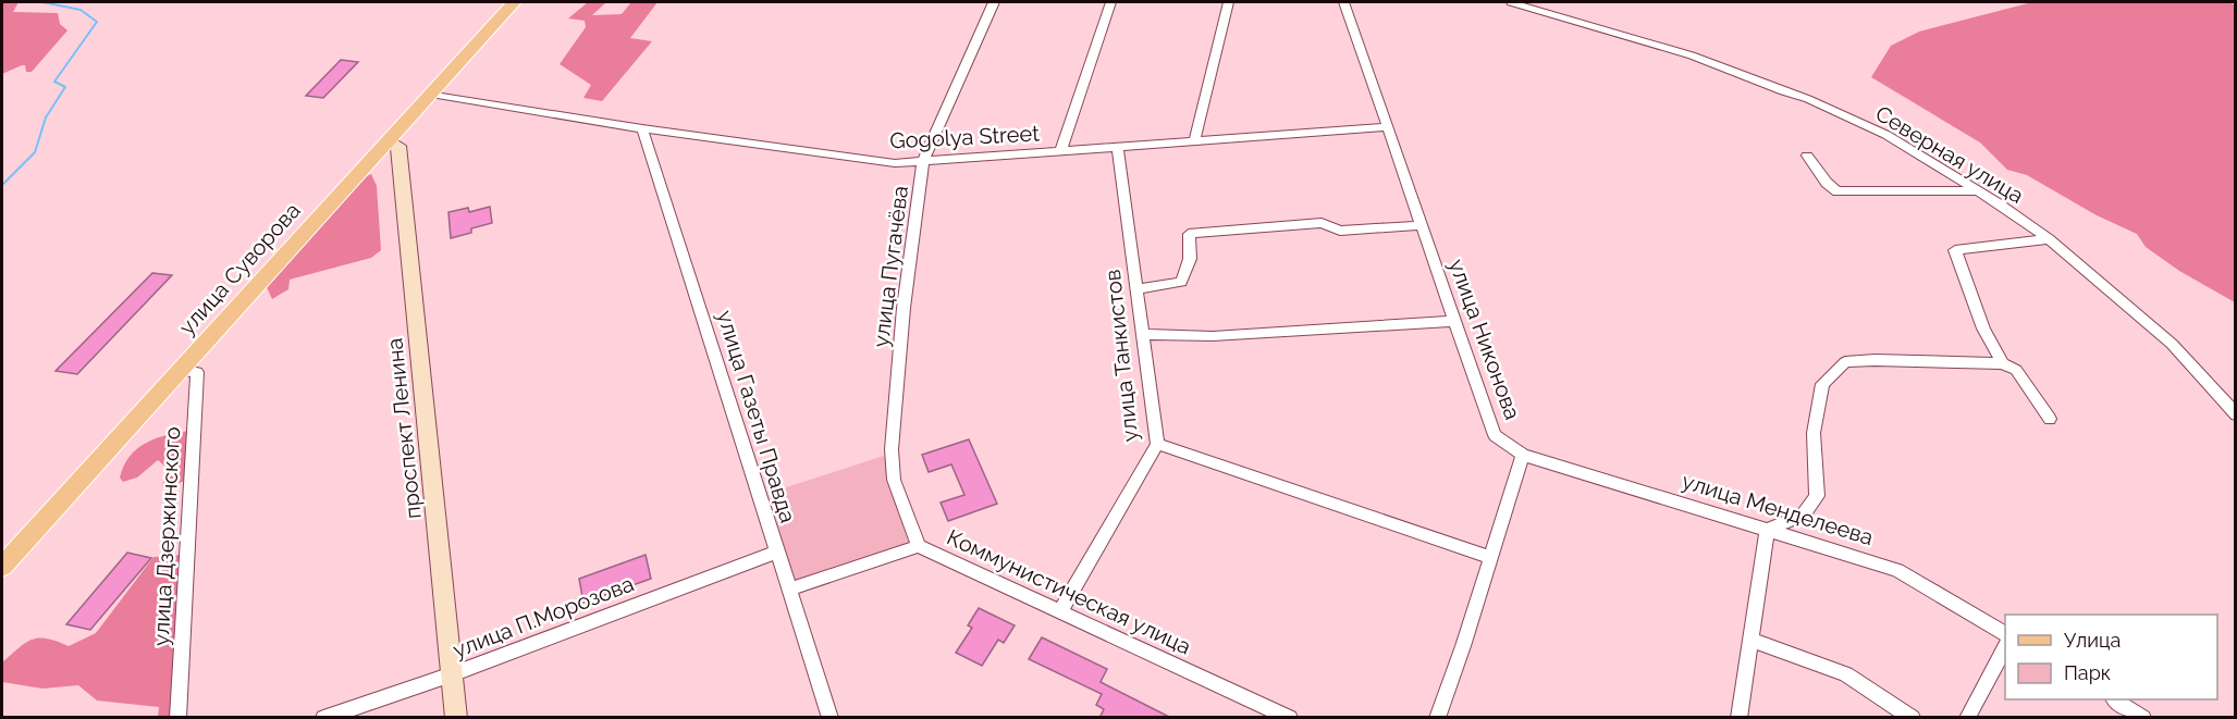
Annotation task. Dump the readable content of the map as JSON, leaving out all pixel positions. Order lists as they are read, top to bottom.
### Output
{
  "streets": {
    "main road": ["улица Суворова", "проспект Ленина"],
    "street": [
      "Gogolya Street",
      "Северная улица",
      "улица Пугачёва",
      "улица Никонова",
      "улица Танкистов",
      "улица Газеты Правда",
      "улица Менделеева",
      "улица Дзержинского",
      "Коммунистическая улица",
      "улица П.Морозова"
    ]
  },
  "crossings": [
    ["Gogolya Street", "улица Пугачёва"],
    ["Gogolya Street", "улица Суворова"],
    ["Gogolya Street", "улица Никонова"],
    ["Gogolya Street", "улица Танкистов"],
    ["Gogolya Street", "улица Газеты Правда"],
    ["улица Пугачёва", "Коммунистическая улица"],
    ["улица Суворова", "проспект Ленина"],
    ["улица Суворова", "улица Дзержинского"],
    ["улица Никонова", "улица Менделеева"],
    ["улица Танкистов", "Коммунистическая улица"],
    ["улица Газеты Правда", "Коммунистическая улица"],
    ["улица Газеты Правда", "улица П.Морозова"],
    ["проспект Ленина", "улица П.Морозова"]
  ],
  "legend": ["Улица", "Парк"]
}
